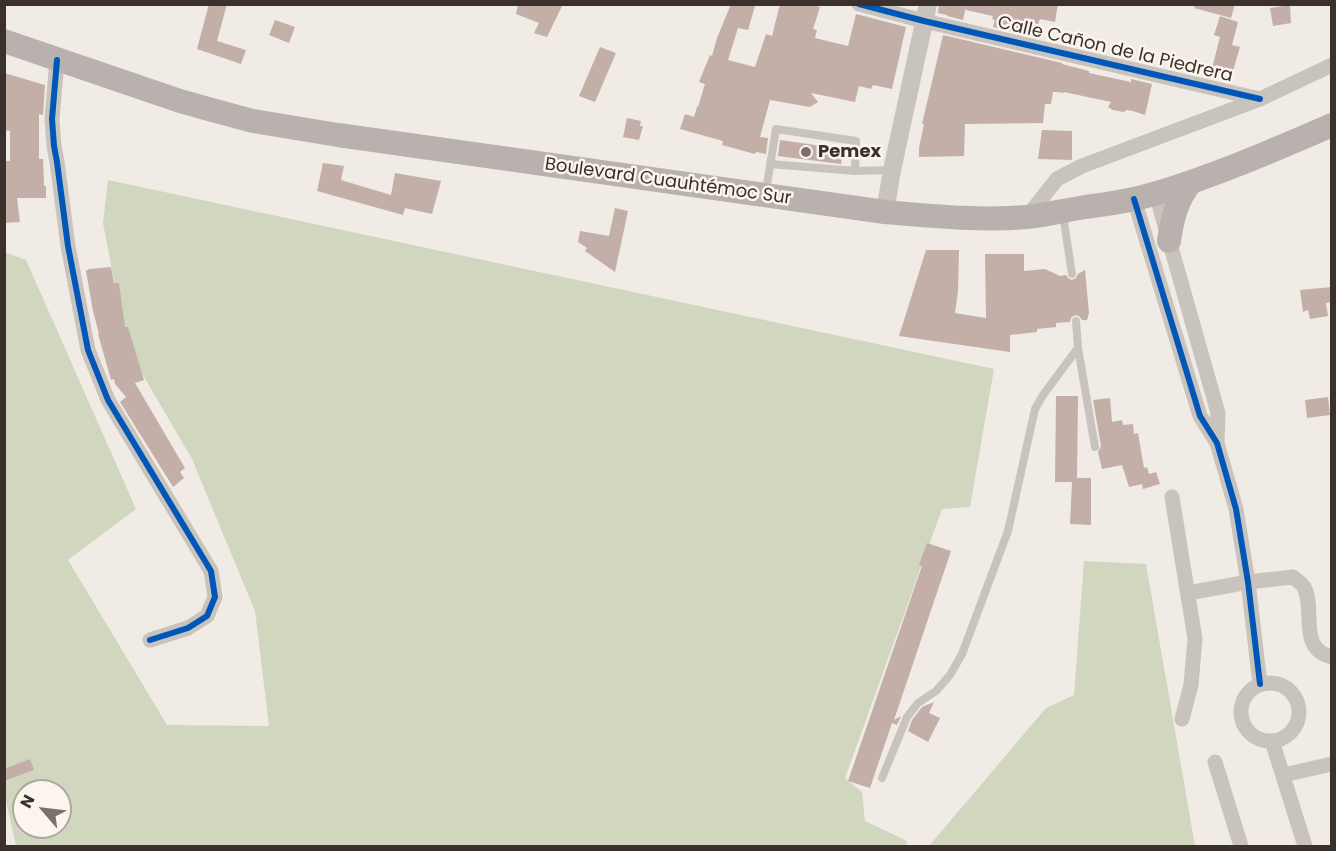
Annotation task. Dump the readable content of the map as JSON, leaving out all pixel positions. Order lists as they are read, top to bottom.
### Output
{
  "streets": {
    "main road": ["Boulevard Cuauhtémoc Sur"],
    "street": ["Calle Cañon de la Piedrera"]
  },
  "crossings": [
    ["Calle Cañon de la Piedrera", "Boulevard Cuauhtémoc Sur"]
  ],
  "places": ["Pemex"],
  "north": "top left"
}
